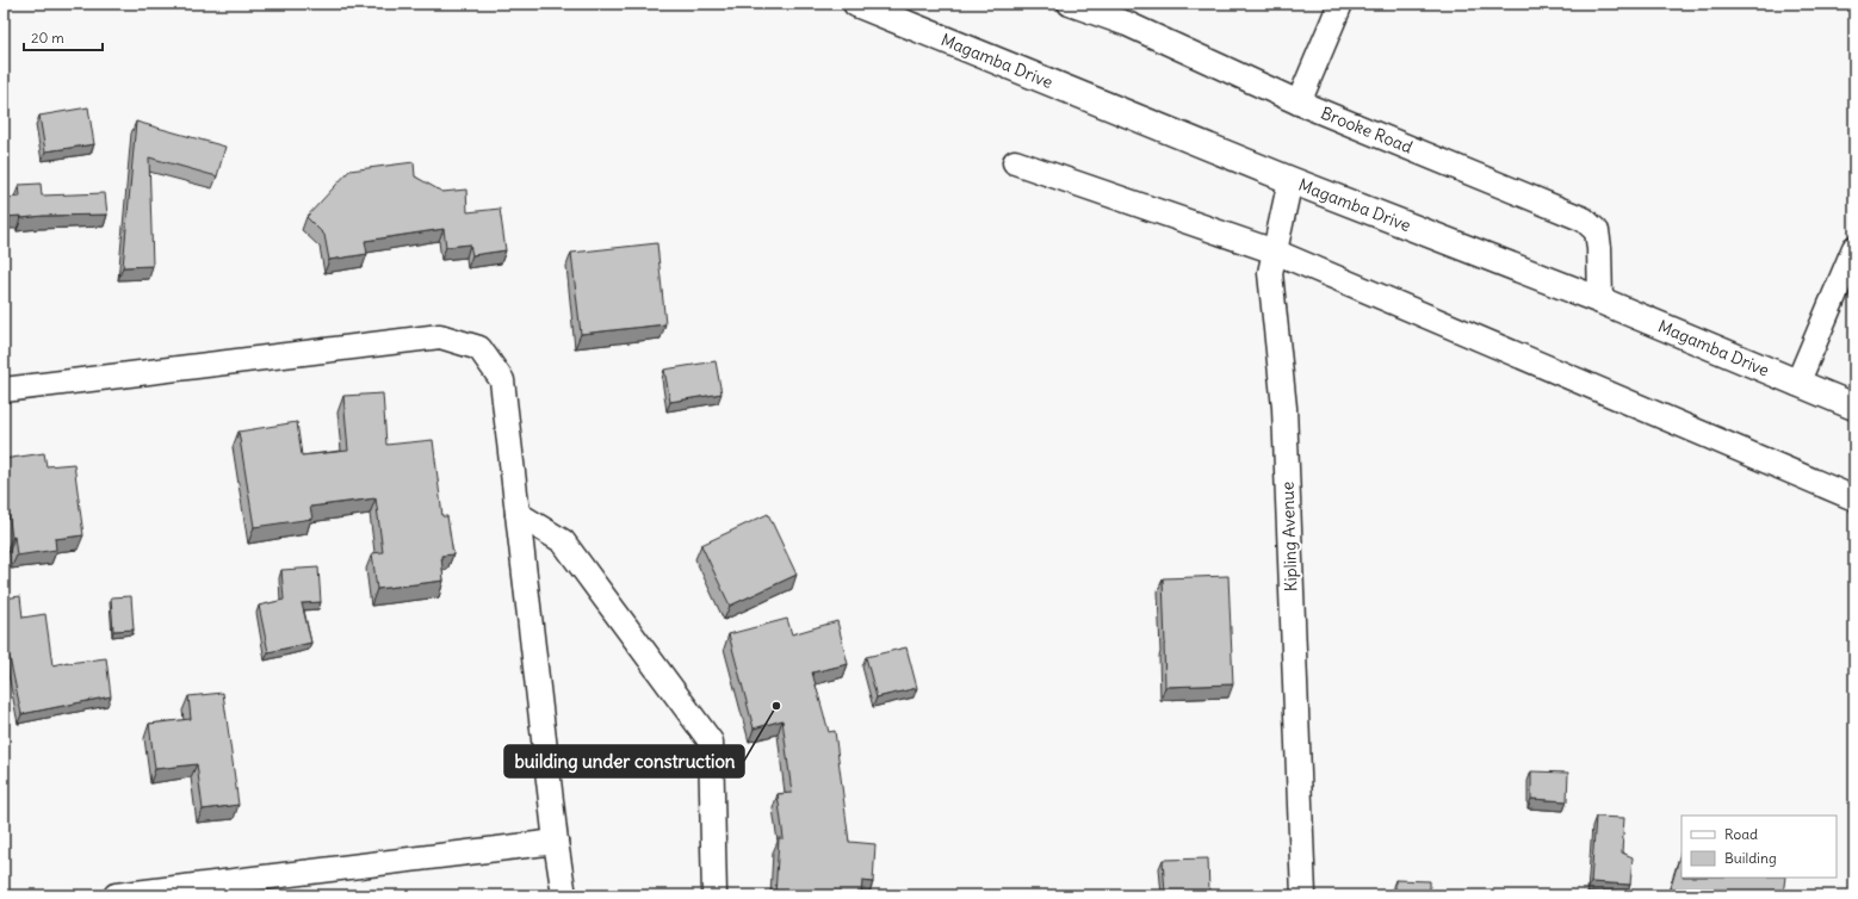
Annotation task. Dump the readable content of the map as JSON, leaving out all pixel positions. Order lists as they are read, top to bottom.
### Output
{
  "streets": {
    "street": ["Magamba Drive", "Brooke Road", "Kipling Avenue"]
  },
  "crossings": [
    ["Magamba Drive", "Brooke Road"],
    ["Magamba Drive", "Kipling Avenue"]
  ],
  "places": ["building under construction"],
  "legend": ["Road", "Building"],
  "scale_bar": "20 m"
}
